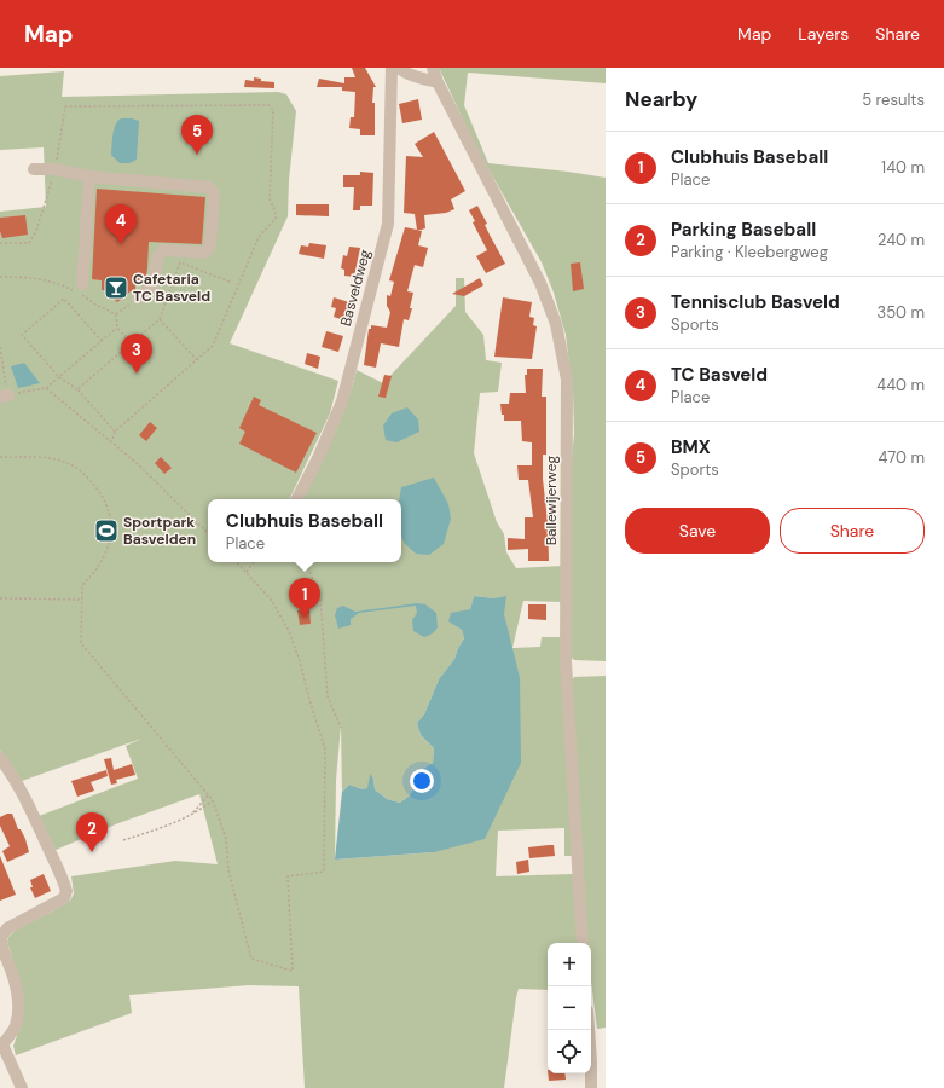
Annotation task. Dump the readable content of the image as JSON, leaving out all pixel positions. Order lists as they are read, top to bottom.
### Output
{
  "streets": {
    "street": ["Basveldweg", "Ballewijerweg"]
  },
  "places": {
    "bar": ["Cafetaria TC Basveld"],
    "sports": ["Sportpark Basvelden"]
  },
  "page": {
    "header": "Map",
    "nav": ["Map", "Layers", "Share"],
    "heading": ["Nearby", "5 results"],
    "pins": [
      "5",
      "4",
      "3",
      "1",
      "2"
    ],
    "list": [
      {
        "mark": "1",
        "name": "Clubhuis Baseball",
        "note": "Place",
        "value": "140 m"
      },
      {
        "mark": "2",
        "name": "Parking Baseball",
        "note": "Parking · Kleebergweg",
        "value": "240 m"
      },
      {
        "mark": "3",
        "name": "Tennisclub Basveld",
        "note": "Sports",
        "value": "350 m"
      },
      {
        "mark": "4",
        "name": "TC Basveld",
        "note": "Place",
        "value": "440 m"
      },
      {
        "mark": "5",
        "name": "BMX",
        "note": "Sports",
        "value": "470 m"
      }
    ],
    "buttons": ["Save", "Share"],
    "popup": ["Clubhuis Baseball", "Place"],
    "map_buttons": ["+", "−"]
  }
}
